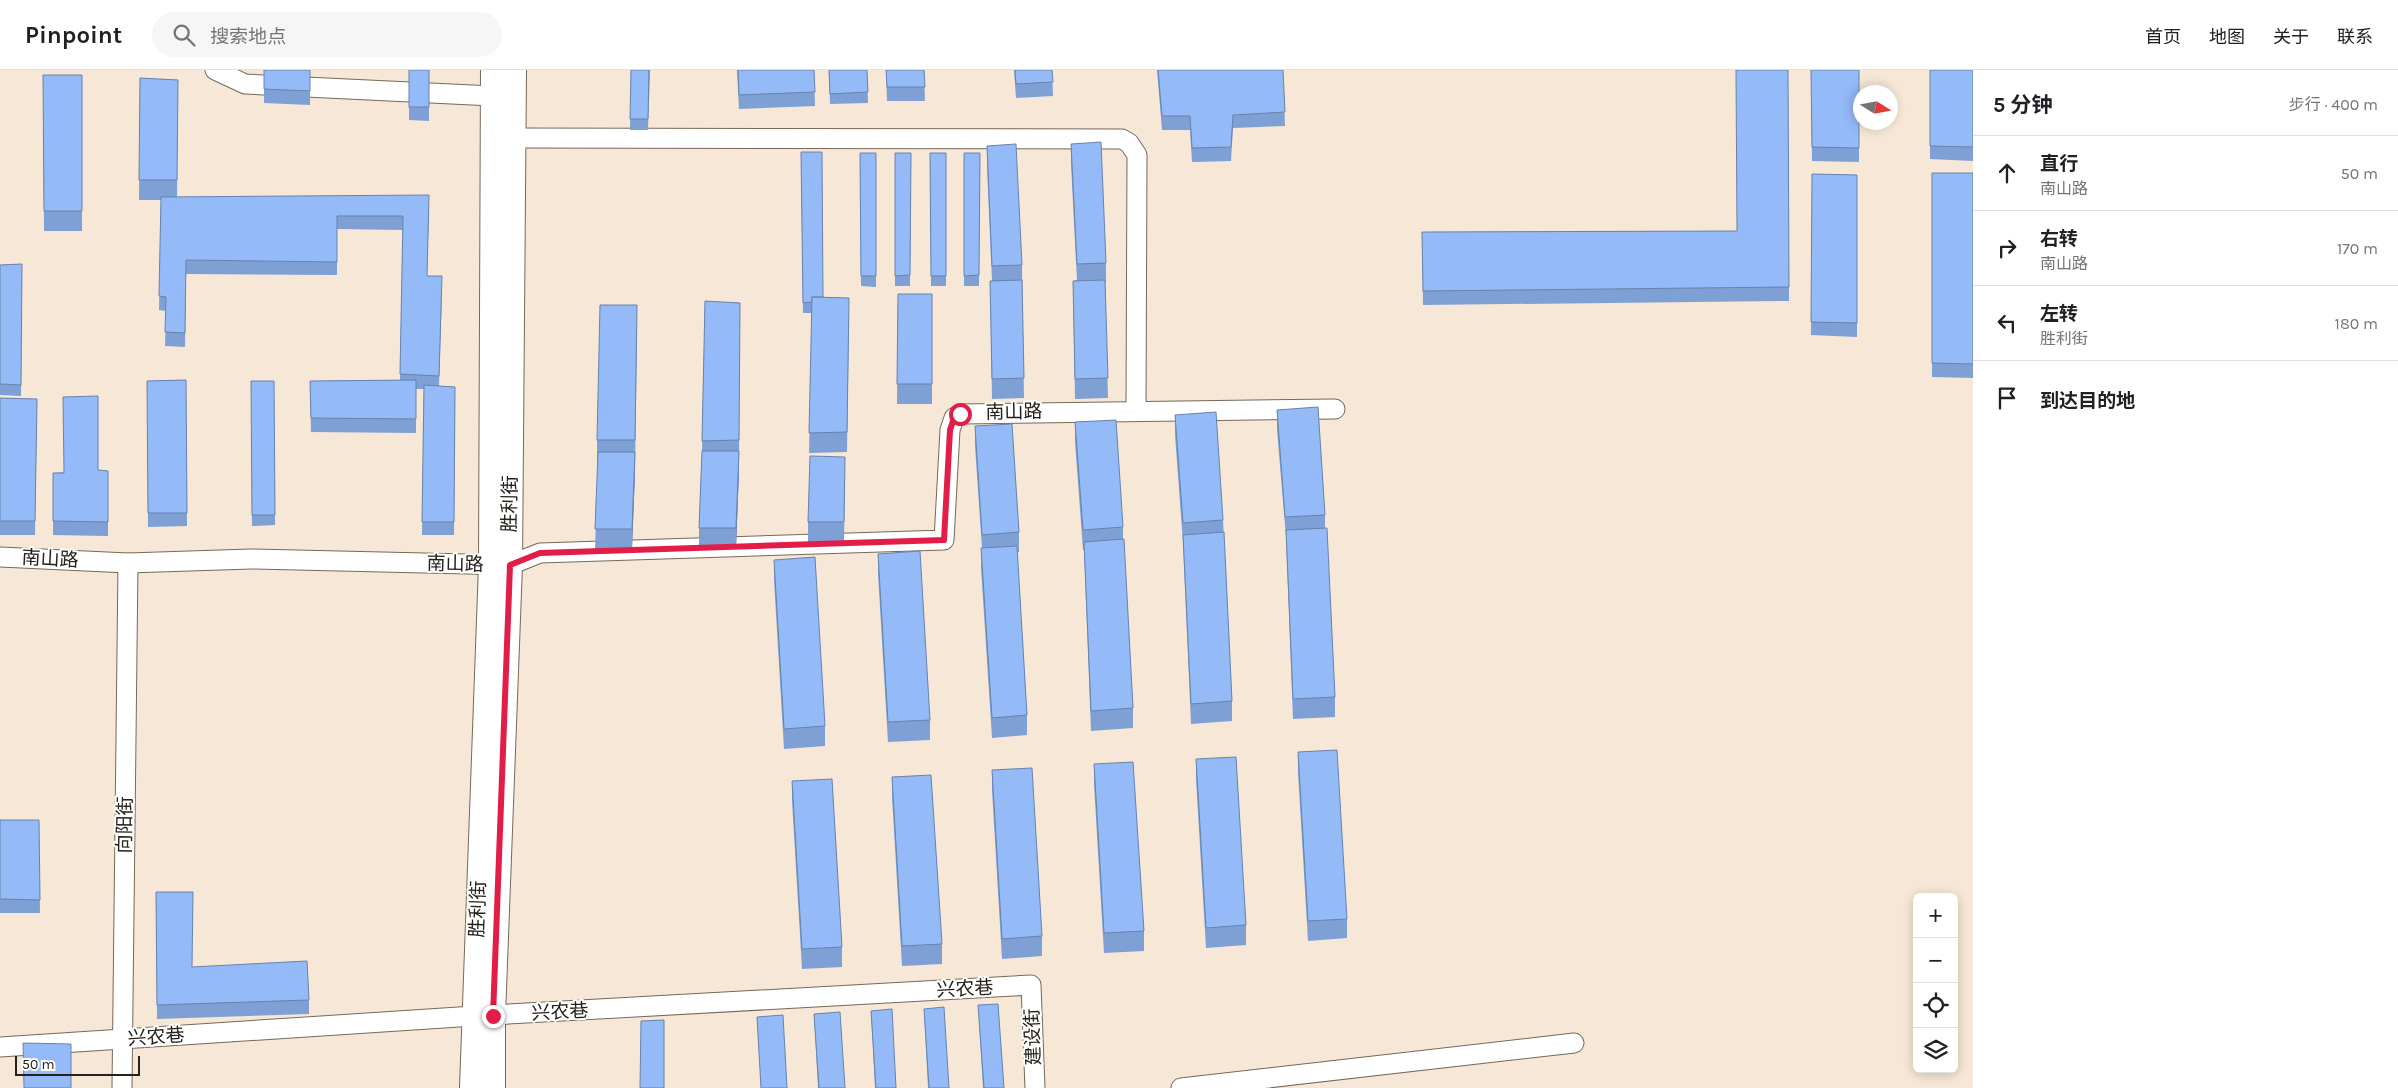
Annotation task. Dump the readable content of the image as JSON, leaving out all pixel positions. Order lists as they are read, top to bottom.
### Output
{
  "streets": {
    "main road": ["胜利街"],
    "street": [
      "南山路",
      "向阳街",
      "兴农巷",
      "建设街"
    ]
  },
  "crossings": [
    ["南山路", "胜利街"],
    ["南山路", "向阳街"],
    ["胜利街", "兴农巷"],
    ["向阳街", "兴农巷"],
    ["兴农巷", "建设街"]
  ],
  "scale_bar": "50 m",
  "north": "right",
  "page": {
    "header": "Pinpoint",
    "search": "搜索地点",
    "nav": [
      "首页",
      "地图",
      "关于",
      "联系"
    ],
    "heading": ["5 分钟", "步行 · 400 m"],
    "list": [
      ["直行", "南山路", "50 m"],
      ["右转", "南山路", "170 m"],
      ["左转", "胜利街", "180 m"],
      "到达目的地"
    ],
    "map_buttons": ["+", "−"],
    "scale": "50 m"
  }
}
